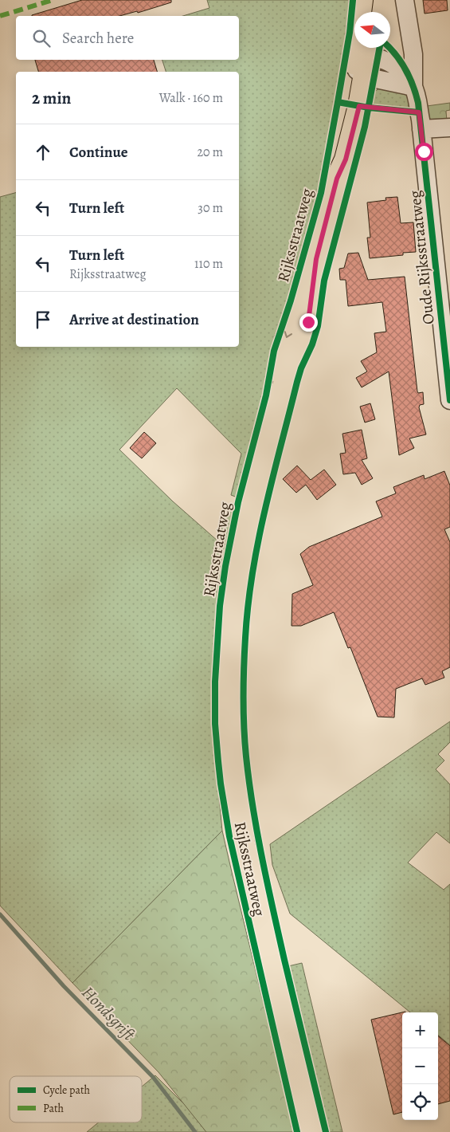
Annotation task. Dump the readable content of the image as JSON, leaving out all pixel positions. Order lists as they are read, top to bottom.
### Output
{
  "streets": {
    "main road": ["Rijksstraatweg"],
    "street": ["Oude Rijksstraatweg"]
  },
  "water": ["Hondsgrift"],
  "legend": ["Cycle path", "Path"],
  "north": "left",
  "page": {
    "search": "Search here",
    "heading": ["2 min", "Walk · 160 m"],
    "list": [
      ["Continue", "20 m"],
      ["Turn left", "30 m"],
      ["Turn left", "Rijksstraatweg", "110 m"],
      "Arrive at destination"
    ],
    "map_buttons": ["+", "−"]
  }
}
